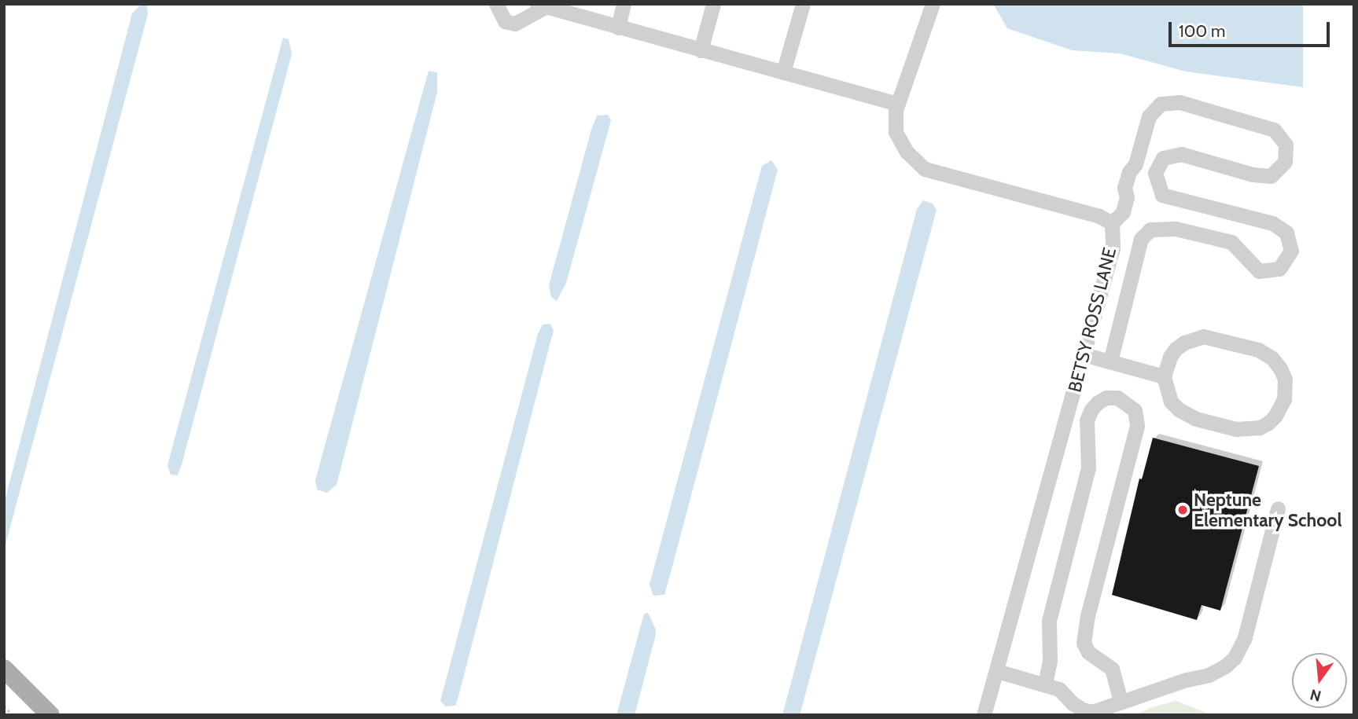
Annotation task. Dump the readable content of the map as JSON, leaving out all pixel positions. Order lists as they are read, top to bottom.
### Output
{
  "streets": {
    "street": ["BETSY ROSS LANE"]
  },
  "places": ["Neptune Elementary School"],
  "scale_bar": "100 m",
  "north": "bottom"
}
